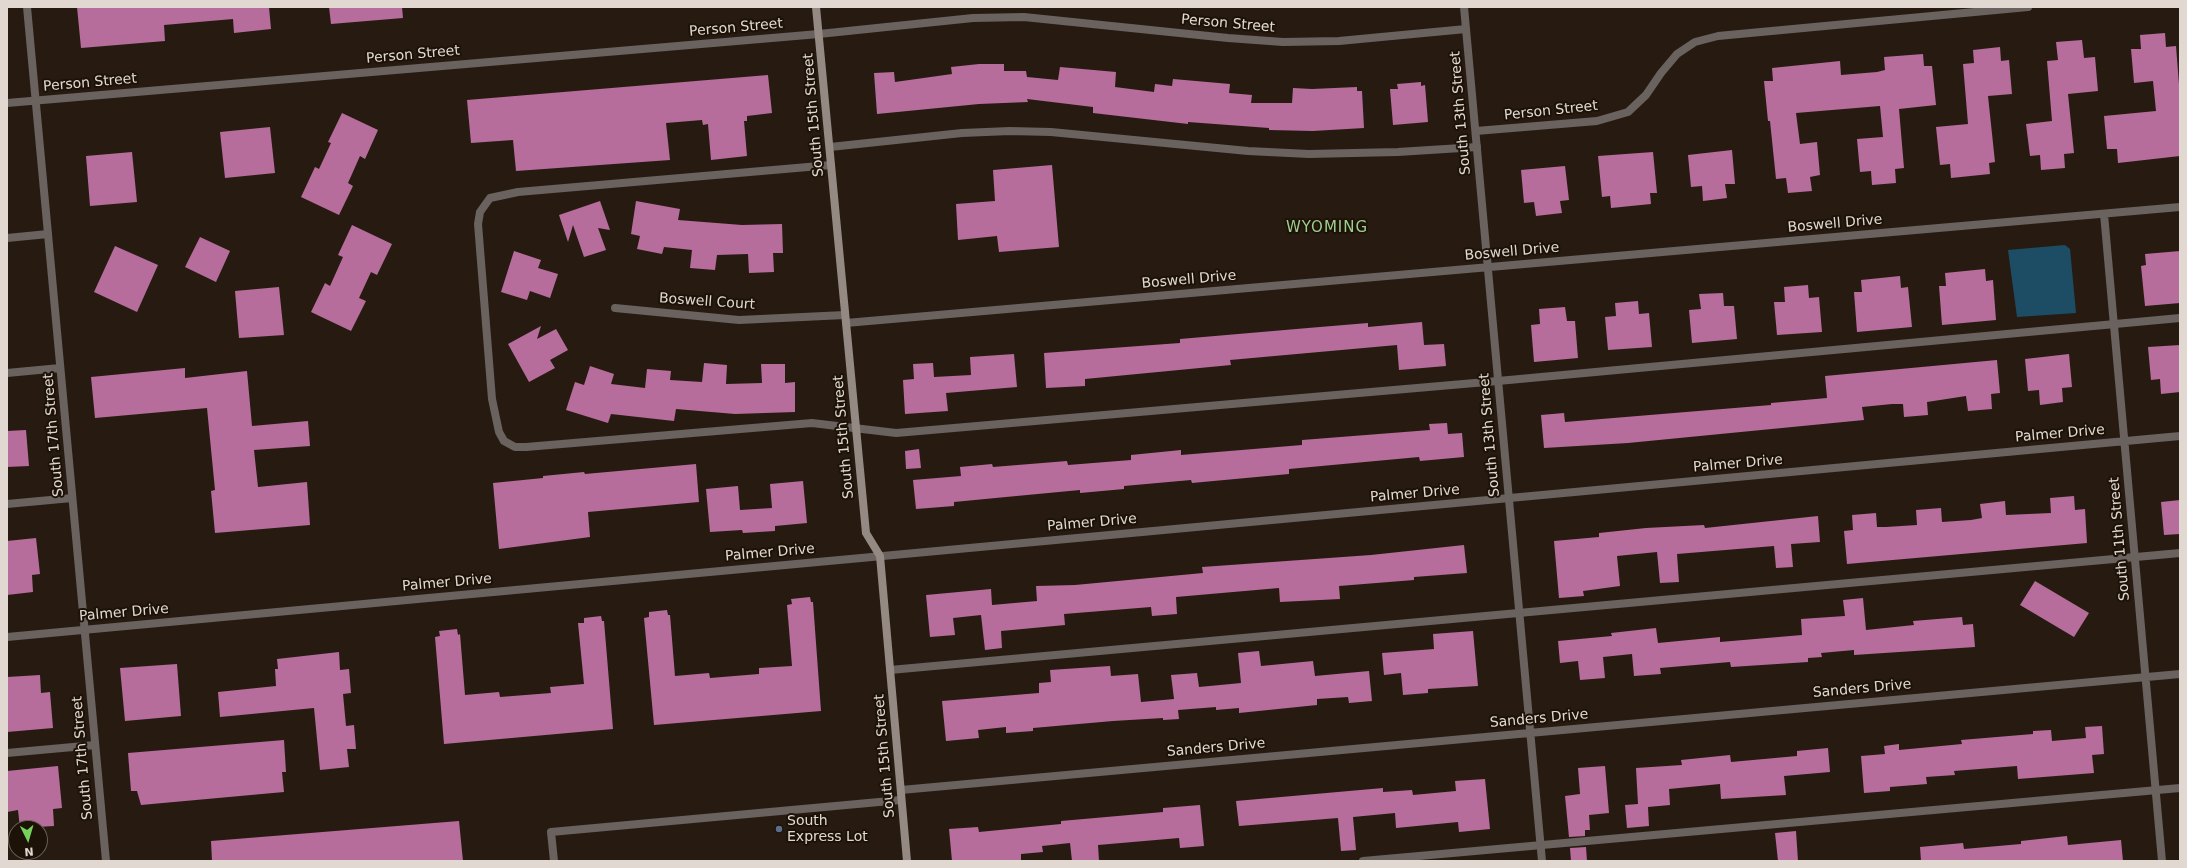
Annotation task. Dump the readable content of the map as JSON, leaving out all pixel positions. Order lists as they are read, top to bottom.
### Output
{
  "streets": {
    "main road": ["South 15th Street"],
    "street": [
      "Person Street",
      "South 13th Street",
      "Boswell Drive",
      "Boswell Court",
      "Palmer Drive",
      "South 17th Street",
      "South 11th Street",
      "Sanders Drive"
    ]
  },
  "crossings": [
    ["Person Street", "South 13th Street"],
    ["Person Street", "South 15th Street"],
    ["Person Street", "South 17th Street"],
    ["South 13th Street", "Boswell Drive"],
    ["South 13th Street", "Palmer Drive"],
    ["South 13th Street", "Sanders Drive"],
    ["South 15th Street", "Boswell Drive"],
    ["South 15th Street", "Boswell Court"],
    ["South 15th Street", "Palmer Drive"],
    ["South 15th Street", "Sanders Drive"],
    ["Boswell Drive", "Boswell Court"],
    ["Boswell Drive", "South 11th Street"],
    ["Palmer Drive", "South 17th Street"],
    ["Palmer Drive", "South 11th Street"],
    ["South 11th Street", "Sanders Drive"]
  ],
  "districts": ["WYOMING"],
  "places": ["South Express Lot"],
  "north": "bottom"
}
